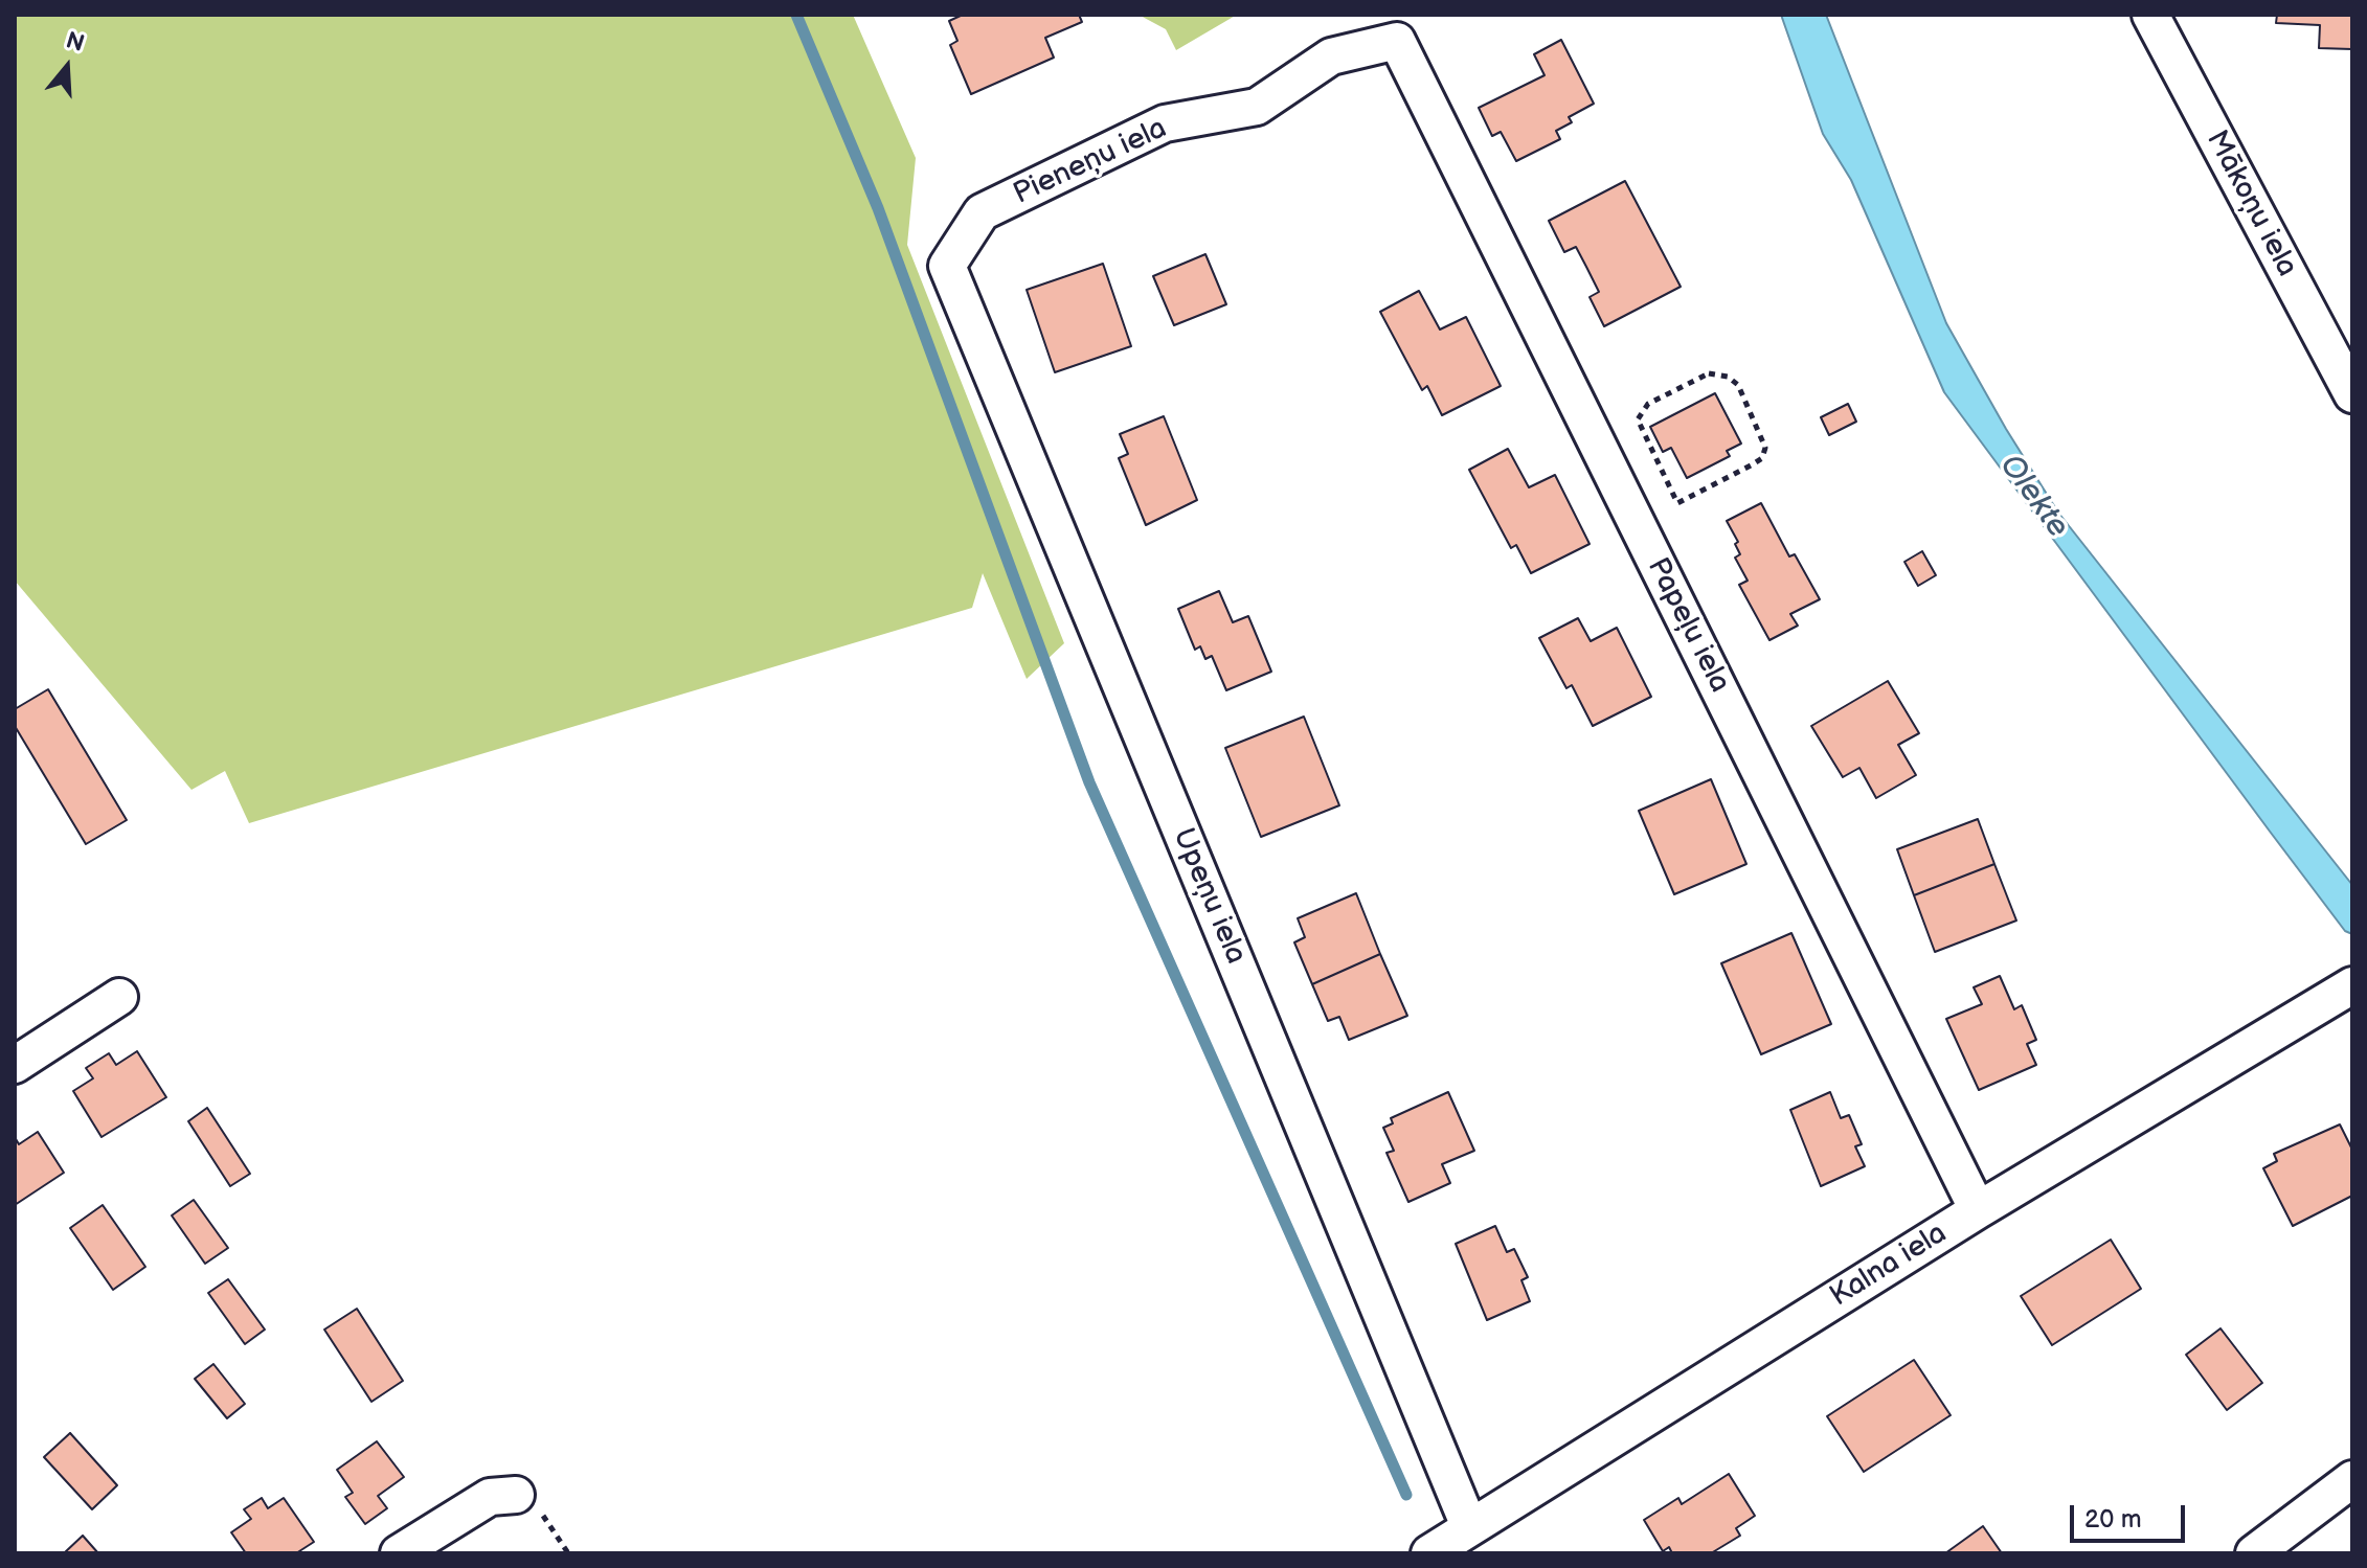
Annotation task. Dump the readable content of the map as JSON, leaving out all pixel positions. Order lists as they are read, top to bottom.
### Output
{
  "streets": {
    "street": [
      "Pieneņu iela",
      "Mākoņu iela",
      "Papeļu iela",
      "Upeņu iela",
      "Kalna iela"
    ]
  },
  "crossings": [
    ["Pieneņu iela", "Papeļu iela"],
    ["Pieneņu iela", "Upeņu iela"],
    ["Papeļu iela", "Kalna iela"],
    ["Upeņu iela", "Kalna iela"]
  ],
  "water": ["Olekte"],
  "scale_bar": "20 m",
  "north": "top"
}
